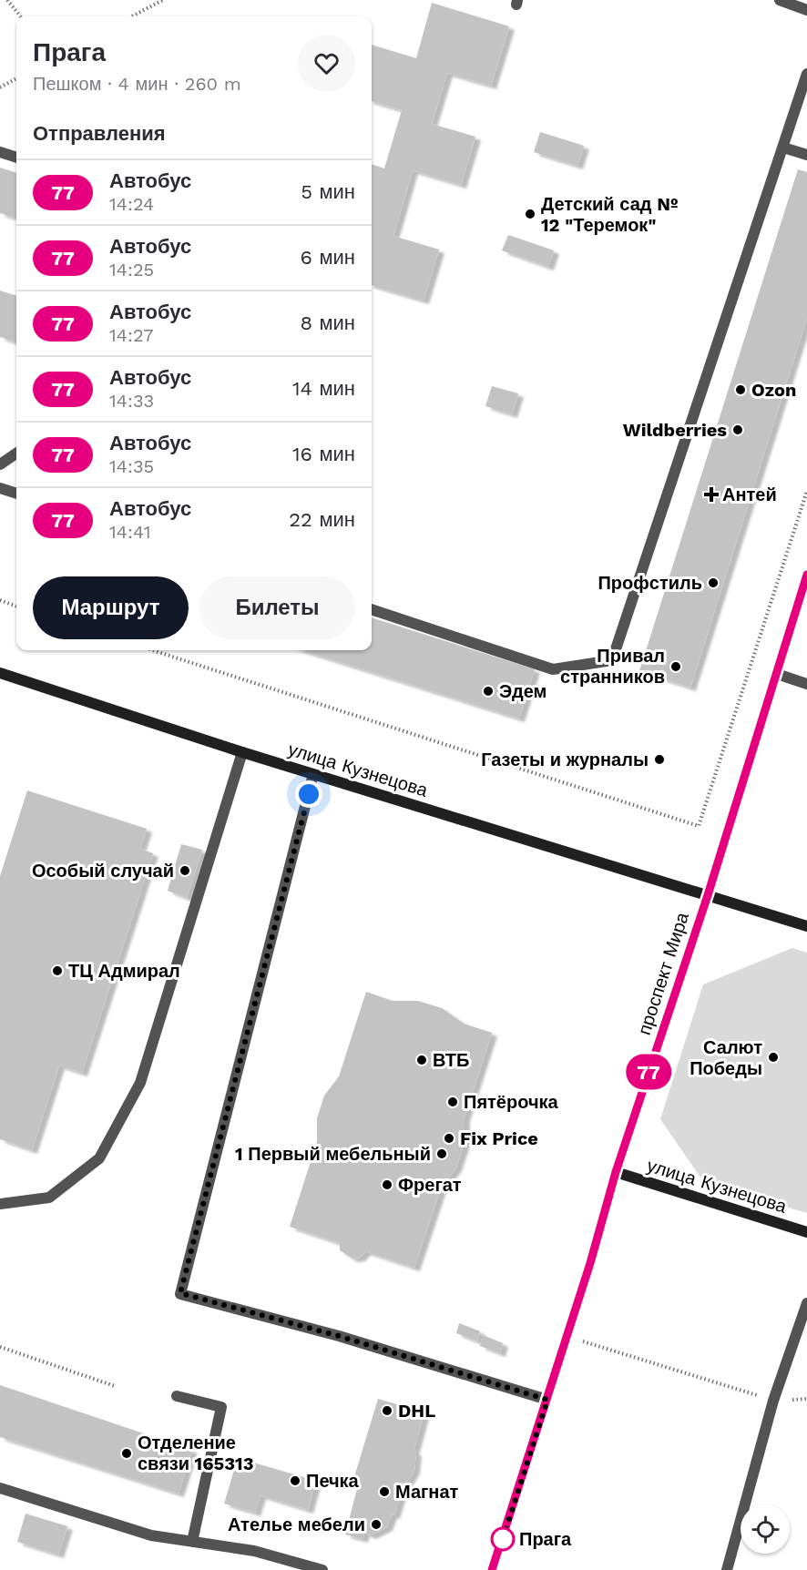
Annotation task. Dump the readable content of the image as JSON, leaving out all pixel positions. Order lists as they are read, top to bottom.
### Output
{
  "streets": {
    "street": ["улица Кузнецова", "проспект Мира"]
  },
  "crossings": [
    ["улица Кузнецова", "проспект Мира"]
  ],
  "places": {
    "other": [
      "Детский сад № 12 \"Теремок\"",
      "Ozon",
      "Wildberries",
      "Профстиль",
      "Привал странников",
      "Эдем",
      "Газеты и журналы",
      "Особый случай",
      "ТЦ Адмирал",
      "Салют Победы",
      "ВТБ",
      "Пятёрочка",
      "Fix Price",
      "1 Первый мебельный",
      "Фрегат",
      "DHL",
      "Отделение связи 165313",
      "Печка",
      "Магнат",
      "Ателье мебели",
      "Прага"
    ],
    "health": ["Антей"]
  },
  "lines": ["bus line 77"],
  "page": {
    "on_map": "77",
    "heading": [
      ["Прага", "Пешком · 4 мин · 260 m"],
      "Отправления"
    ],
    "list": [
      {
        "mark": "77",
        "name": "Автобус",
        "note": "14:24",
        "value": "5 мин"
      },
      {
        "mark": "77",
        "name": "Автобус",
        "note": "14:25",
        "value": "6 мин"
      },
      {
        "mark": "77",
        "name": "Автобус",
        "note": "14:27",
        "value": "8 мин"
      },
      {
        "mark": "77",
        "name": "Автобус",
        "note": "14:33",
        "value": "14 мин"
      },
      {
        "mark": "77",
        "name": "Автобус",
        "note": "14:35",
        "value": "16 мин"
      },
      {
        "mark": "77",
        "name": "Автобус",
        "note": "14:41",
        "value": "22 мин"
      }
    ],
    "buttons": ["Маршрут", "Билеты"]
  }
}
